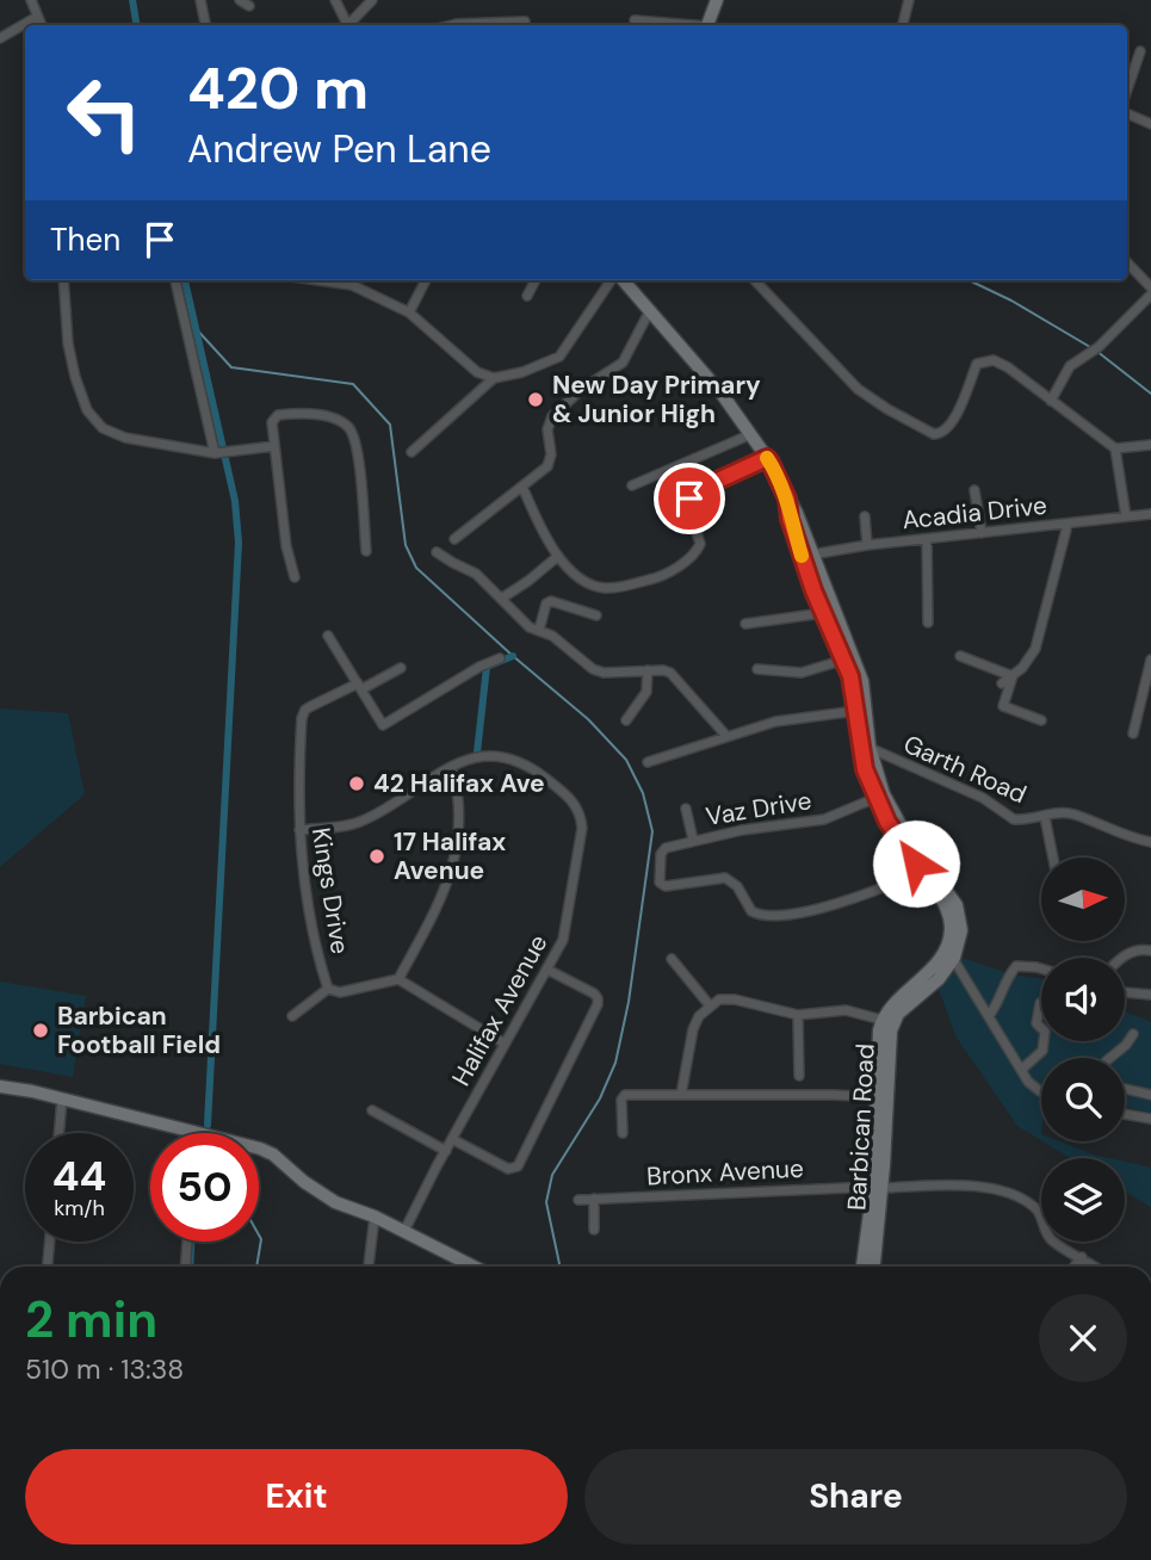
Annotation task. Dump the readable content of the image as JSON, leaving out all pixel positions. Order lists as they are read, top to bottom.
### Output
{
  "streets": {
    "main road": ["Barbican Road"],
    "street": [
      "Acadia Drive",
      "Garth Road",
      "Vaz Drive",
      "Kings Drive",
      "Halifax Avenue",
      "Bronx Avenue"
    ]
  },
  "crossings": [
    ["Kings Drive", "Halifax Avenue"],
    ["Barbican Road", "Bronx Avenue"]
  ],
  "places": [
    "New Day Primary & Junior High",
    "42 Halifax Ave",
    "17 Halifax Avenue",
    "Barbican Football Field"
  ],
  "north": "right",
  "page": {
    "turn": ["420 m", "Andrew Pen Lane"],
    "then": "Then",
    "speed": "44 km/h",
    "limit": "50",
    "heading": ["2 min", "510 m · 13:38"],
    "buttons": ["Exit", "Share"]
  }
}
